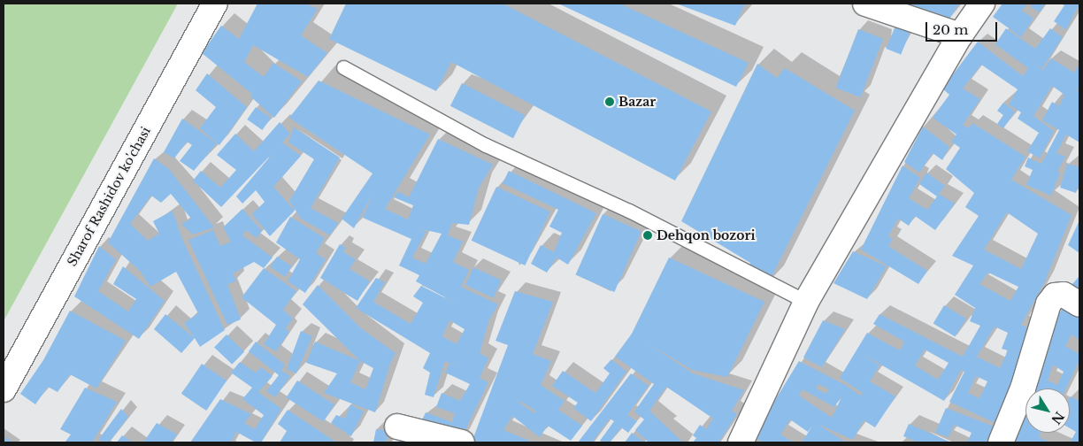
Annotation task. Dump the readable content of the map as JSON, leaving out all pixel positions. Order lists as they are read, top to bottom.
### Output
{
  "streets": {
    "street": ["Sharof Rashidov ko'chasi"]
  },
  "places": ["Bazar", "Dehqon bozori"],
  "scale_bar": "20 m",
  "north": "bottom right"
}
